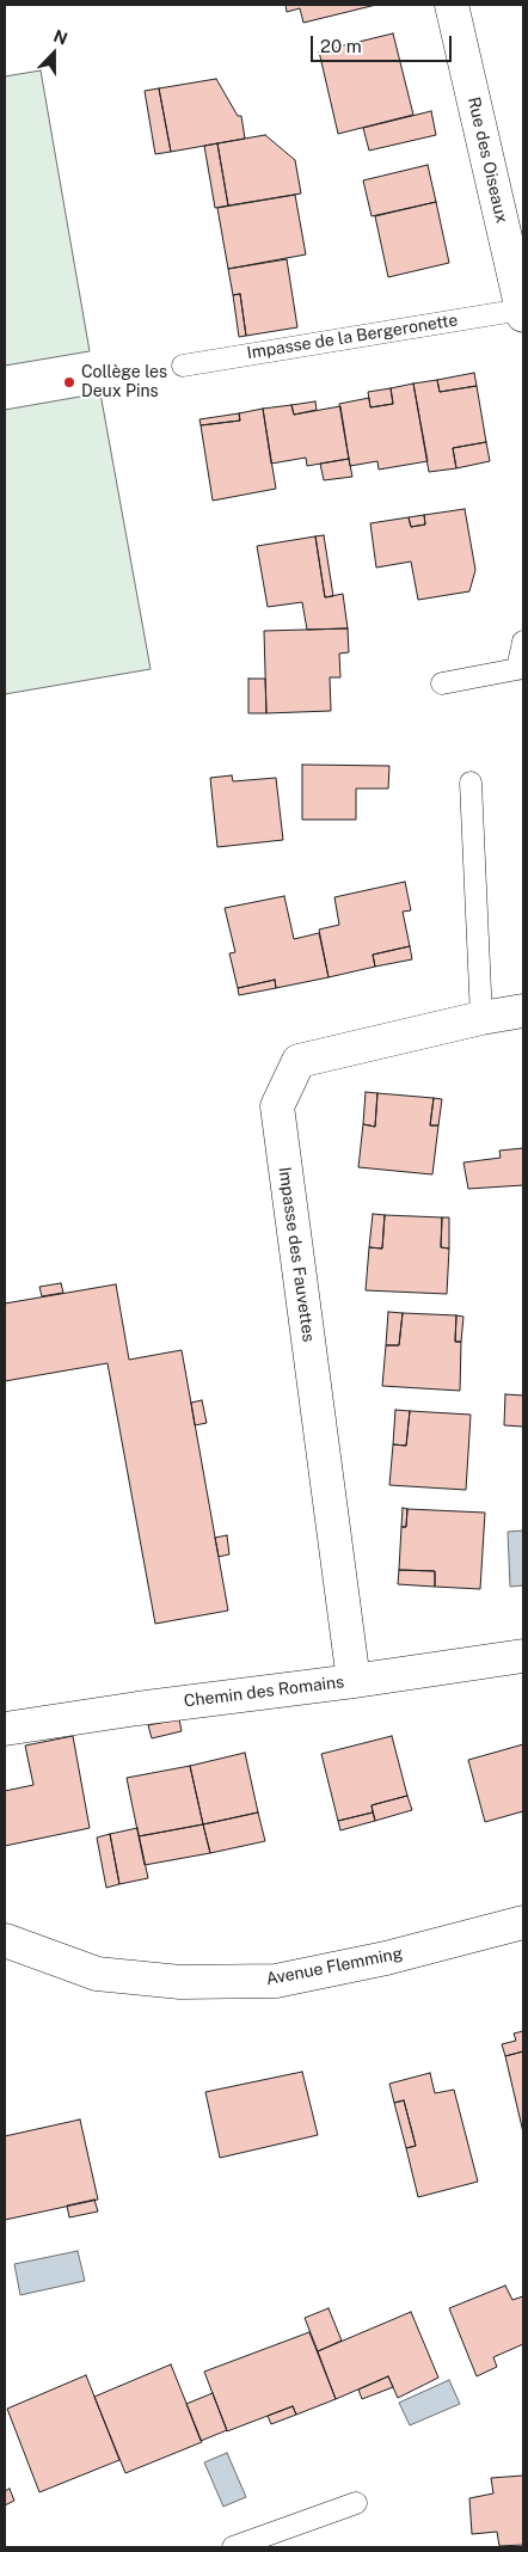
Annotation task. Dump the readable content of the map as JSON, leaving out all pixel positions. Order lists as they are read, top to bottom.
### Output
{
  "streets": {
    "street": [
      "Rue des Oiseaux",
      "Impasse des Fauvettes",
      "Chemin des Romains",
      "Avenue Flemming"
    ],
    "lane": ["Impasse de la Bergeronette"]
  },
  "crossings": [
    ["Rue des Oiseaux", "Impasse de la Bergeronette"],
    ["Impasse des Fauvettes", "Chemin des Romains"]
  ],
  "places": ["Collège les Deux Pins"],
  "scale_bar": "20 m",
  "north": "top"
}
